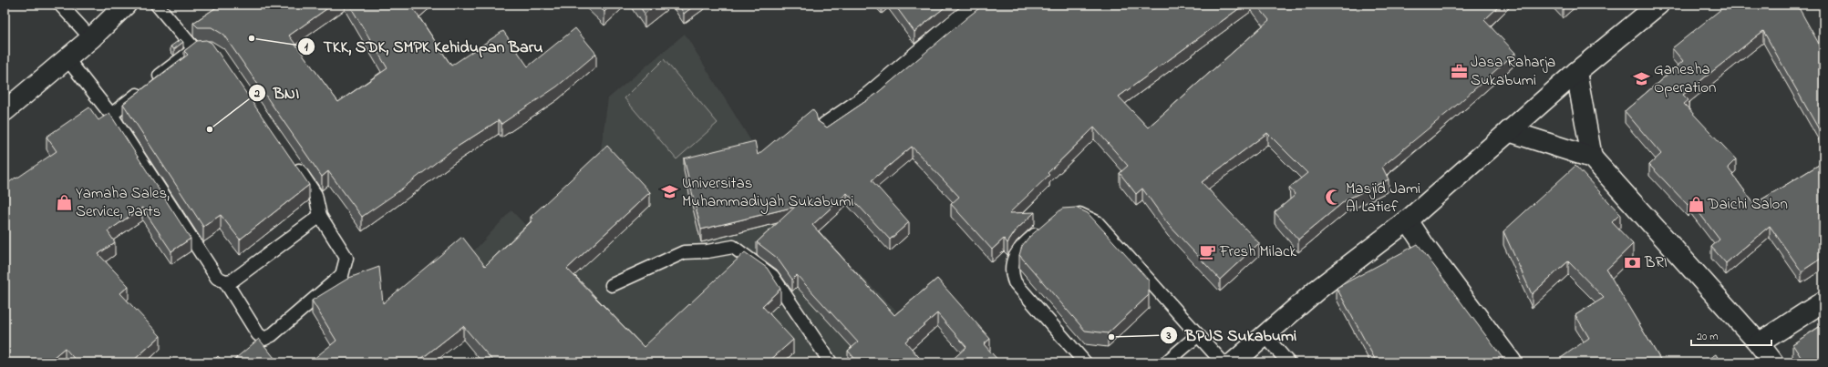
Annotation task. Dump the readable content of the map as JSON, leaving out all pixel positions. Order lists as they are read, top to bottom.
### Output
{
  "places": {
    "other": ["TKK, SDK, SMPK Kehidupan Baru", "BNI", "BPJS Sukabumi"],
    "office": ["Jasa Raharja Sukabumi"],
    "school or university": ["Ganesha Operation", "Universitas Muhammadiyah Sukabumi"],
    "mosque": ["Masjid Jami Al Latief"],
    "shop": ["Yamaha Sales, Service, Parts", "Daichi Salon"],
    "cafe": ["Fresh Milack"],
    "bank": ["BRI"]
  },
  "scale_bar": "20 m"
}
